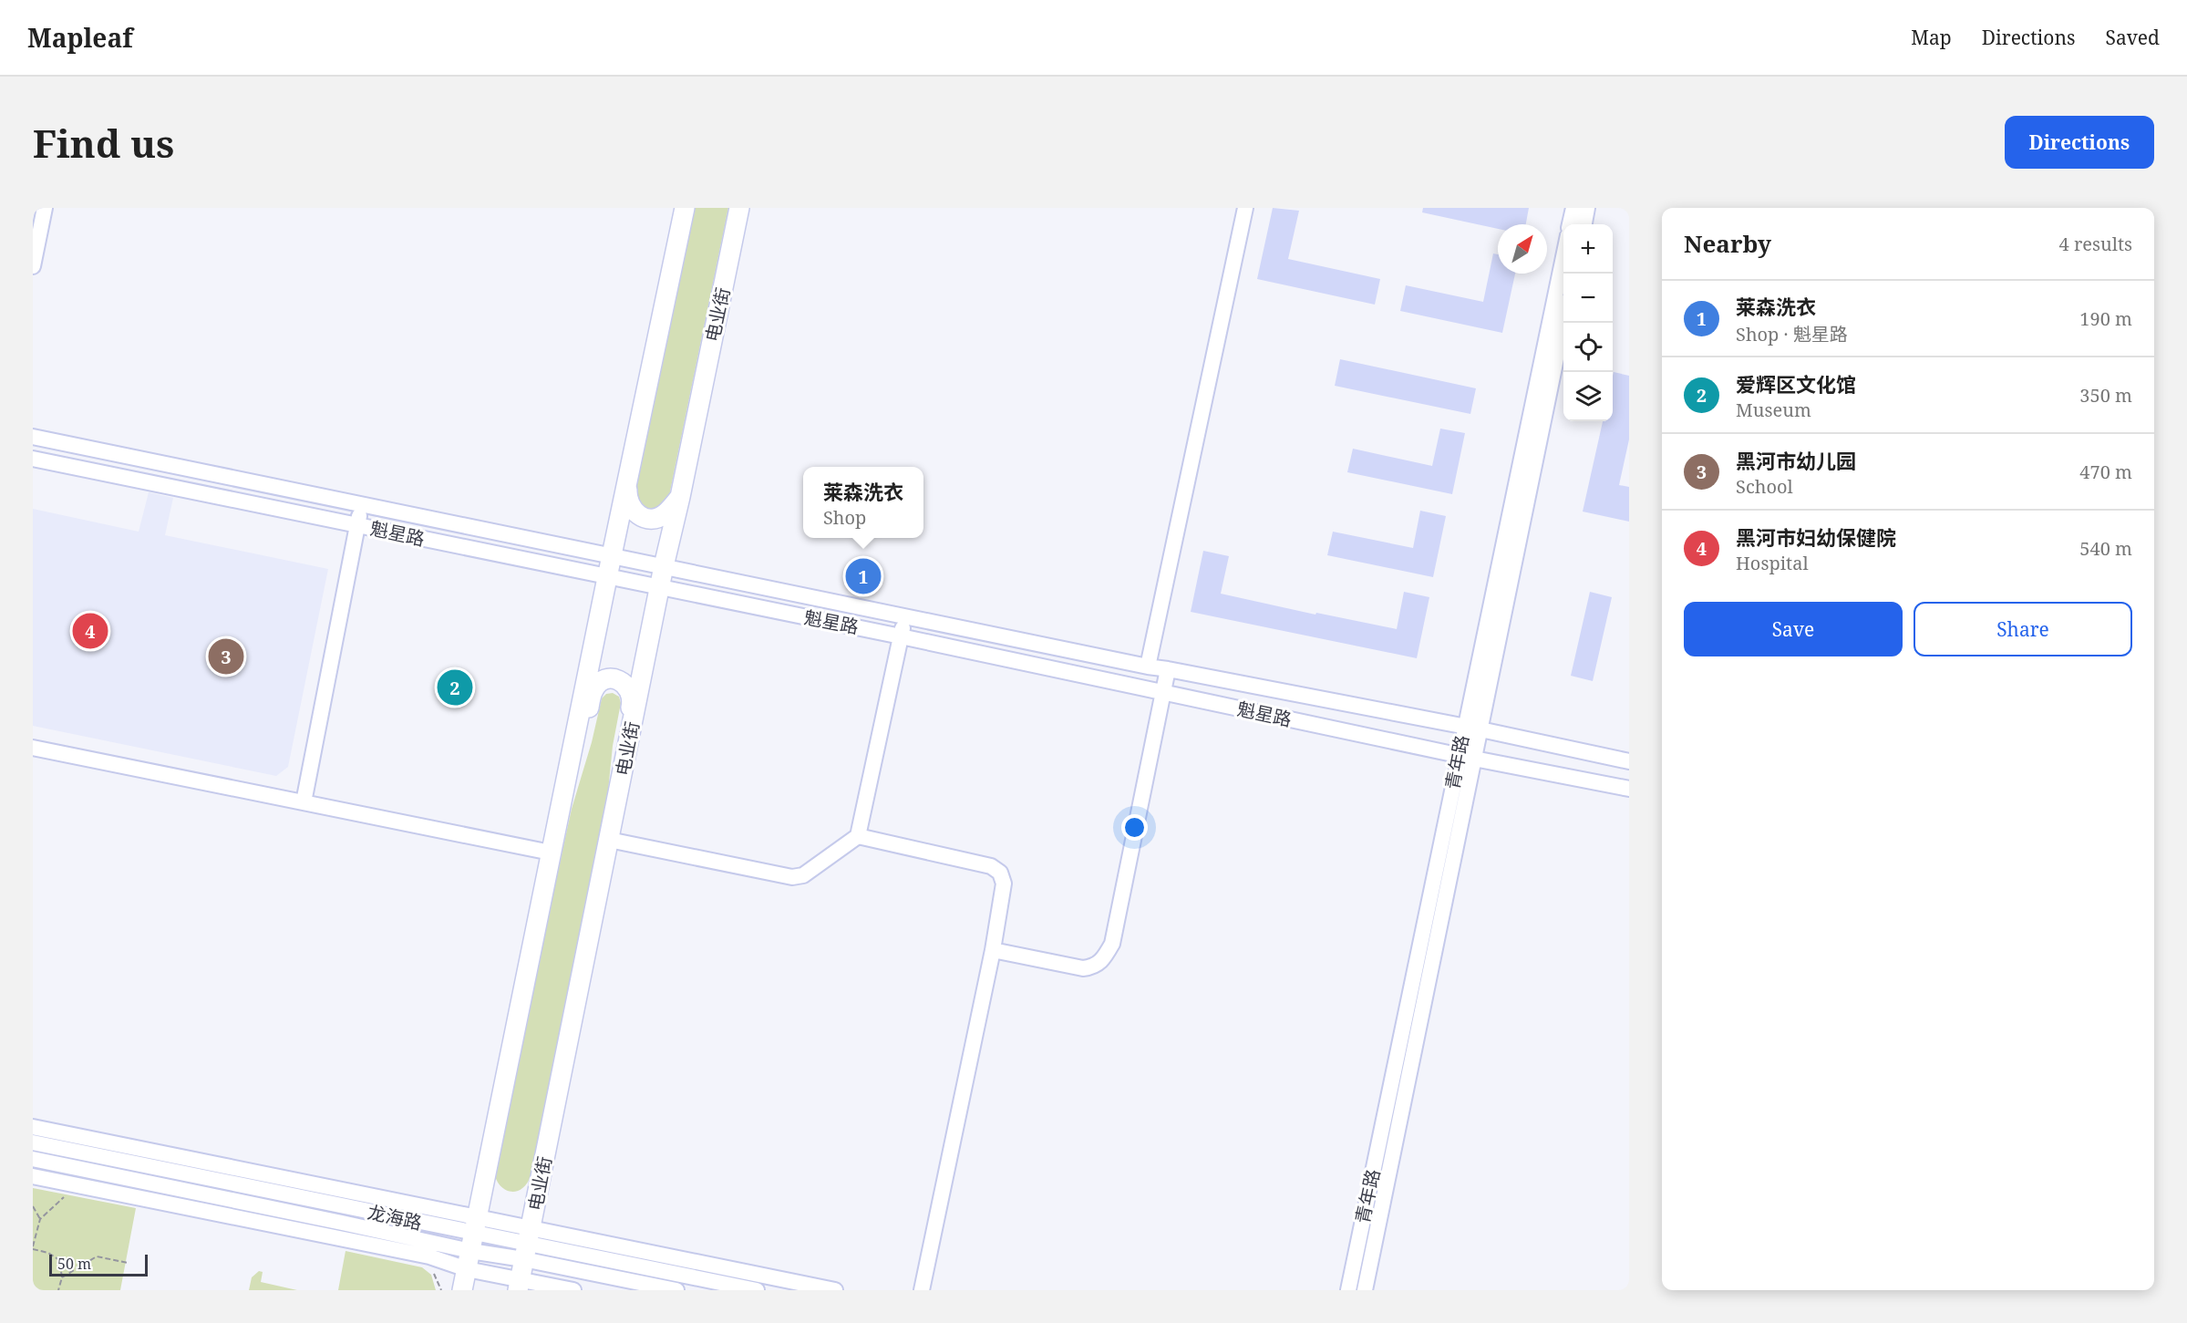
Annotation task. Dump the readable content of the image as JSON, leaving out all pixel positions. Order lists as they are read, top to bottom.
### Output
{
  "streets": {
    "main road": ["电业街"],
    "street": ["魁星路", "青年路", "龙海路"]
  },
  "crossings": [
    ["电业街", "魁星路"],
    ["电业街", "龙海路"],
    ["魁星路", "青年路"]
  ],
  "scale_bar": "50 m",
  "north": "top right",
  "page": {
    "header": "Mapleaf",
    "nav": ["Map", "Directions", "Saved"],
    "buttons": [
      "Directions",
      ["Save", "Share"]
    ],
    "title": "Find us",
    "heading": ["Nearby", "4 results"],
    "map_buttons": ["+", "−"],
    "list": [
      {
        "mark": "1",
        "name": "莱森洗衣",
        "note": "Shop · 魁星路",
        "value": "190 m"
      },
      {
        "mark": "2",
        "name": "爱辉区文化馆",
        "note": "Museum",
        "value": "350 m"
      },
      {
        "mark": "3",
        "name": "黑河市幼儿园",
        "note": "School",
        "value": "470 m"
      },
      {
        "mark": "4",
        "name": "黑河市妇幼保健院",
        "note": "Hospital",
        "value": "540 m"
      }
    ],
    "popup": ["莱森洗衣", "Shop"],
    "pins": [
      "1",
      "4",
      "3",
      "2"
    ],
    "scale": "50 m"
  }
}
